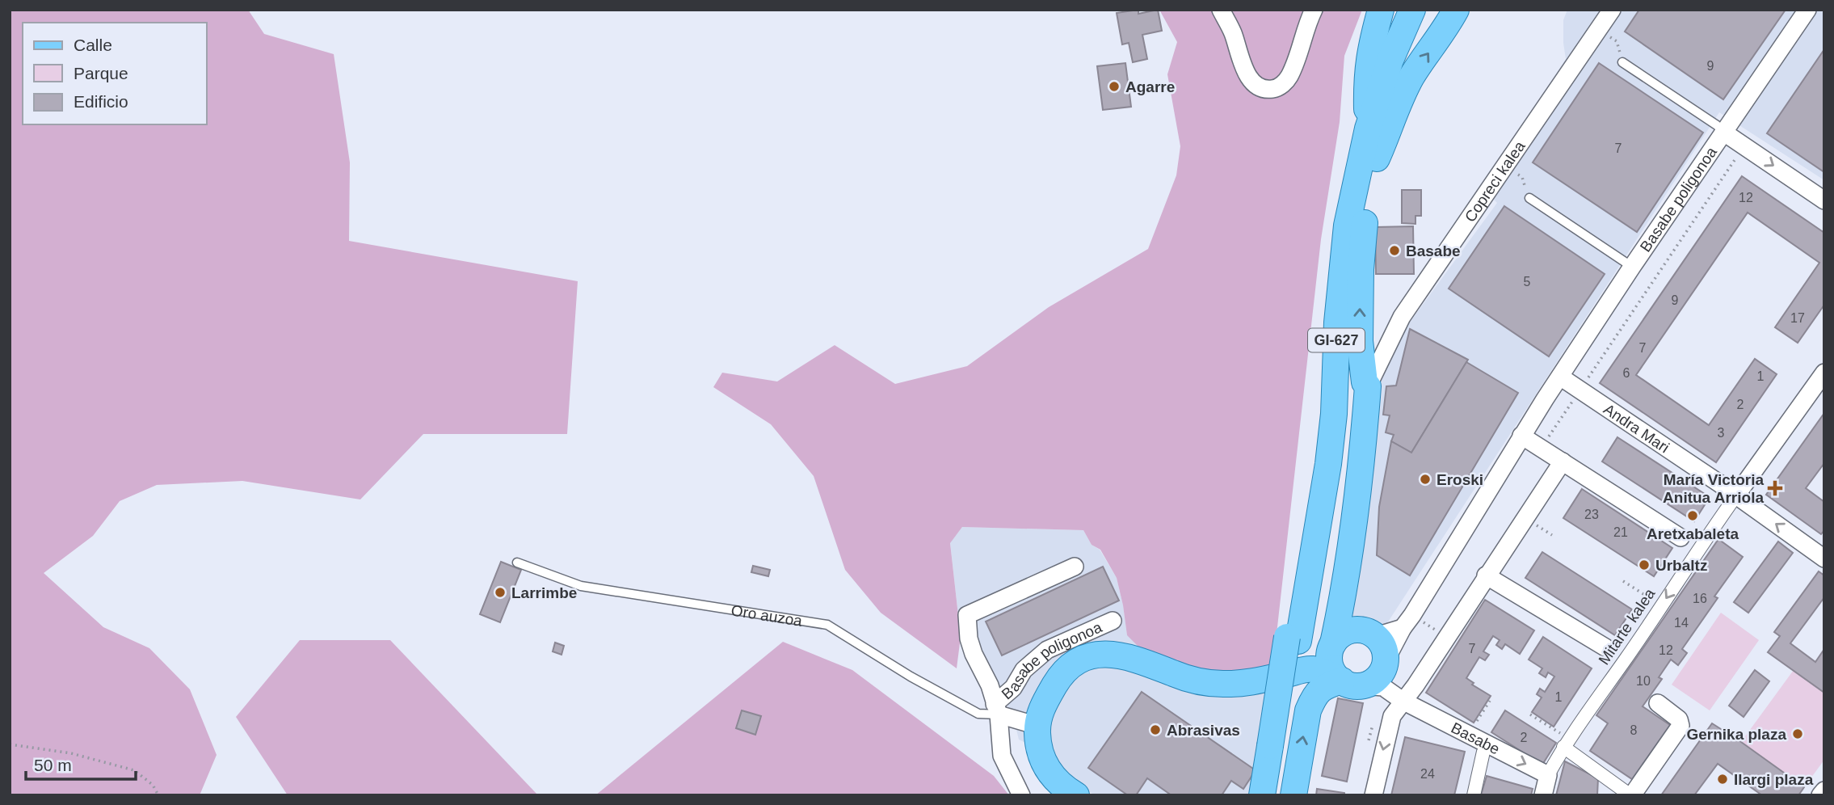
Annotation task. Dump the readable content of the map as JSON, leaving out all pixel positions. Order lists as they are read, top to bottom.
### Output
{
  "streets": {
    "main road": ["GI-627"],
    "street": [
      "Copreci kalea",
      "Basabe poligonoa",
      "Andra Mari",
      "Oro auzoa",
      "Mitarte kalea",
      "Basabe"
    ]
  },
  "crossings": [
    ["Copreci kalea", "GI-627"],
    ["Basabe poligonoa", "GI-627"],
    ["Basabe poligonoa", "Andra Mari"],
    ["Basabe poligonoa", "Oro auzoa"],
    ["Basabe poligonoa", "Basabe"],
    ["GI-627", "Basabe"],
    ["Andra Mari", "Mitarte kalea"],
    ["Mitarte kalea", "Basabe"]
  ],
  "one_way": ["Mitarte kalea"],
  "places": {
    "other": [
      "Agarre",
      "Basabe",
      "Eroski",
      "Aretxabaleta",
      "Urbaltz",
      "Larrimbe",
      "Abrasivas",
      "Gernika plaza",
      "Ilargi plaza"
    ],
    "health": ["María Victoria Anitua Arriola"]
  },
  "house_numbers": [
    "9",
    "7",
    "12",
    "5",
    "9",
    "17",
    "7",
    "6",
    "1",
    "2",
    "3",
    "23",
    "21",
    "16",
    "14",
    "7",
    "12",
    "10",
    "1",
    "8",
    "2",
    "24"
  ],
  "legend": ["Calle", "Parque", "Edificio"],
  "scale_bar": "50 m"
}
